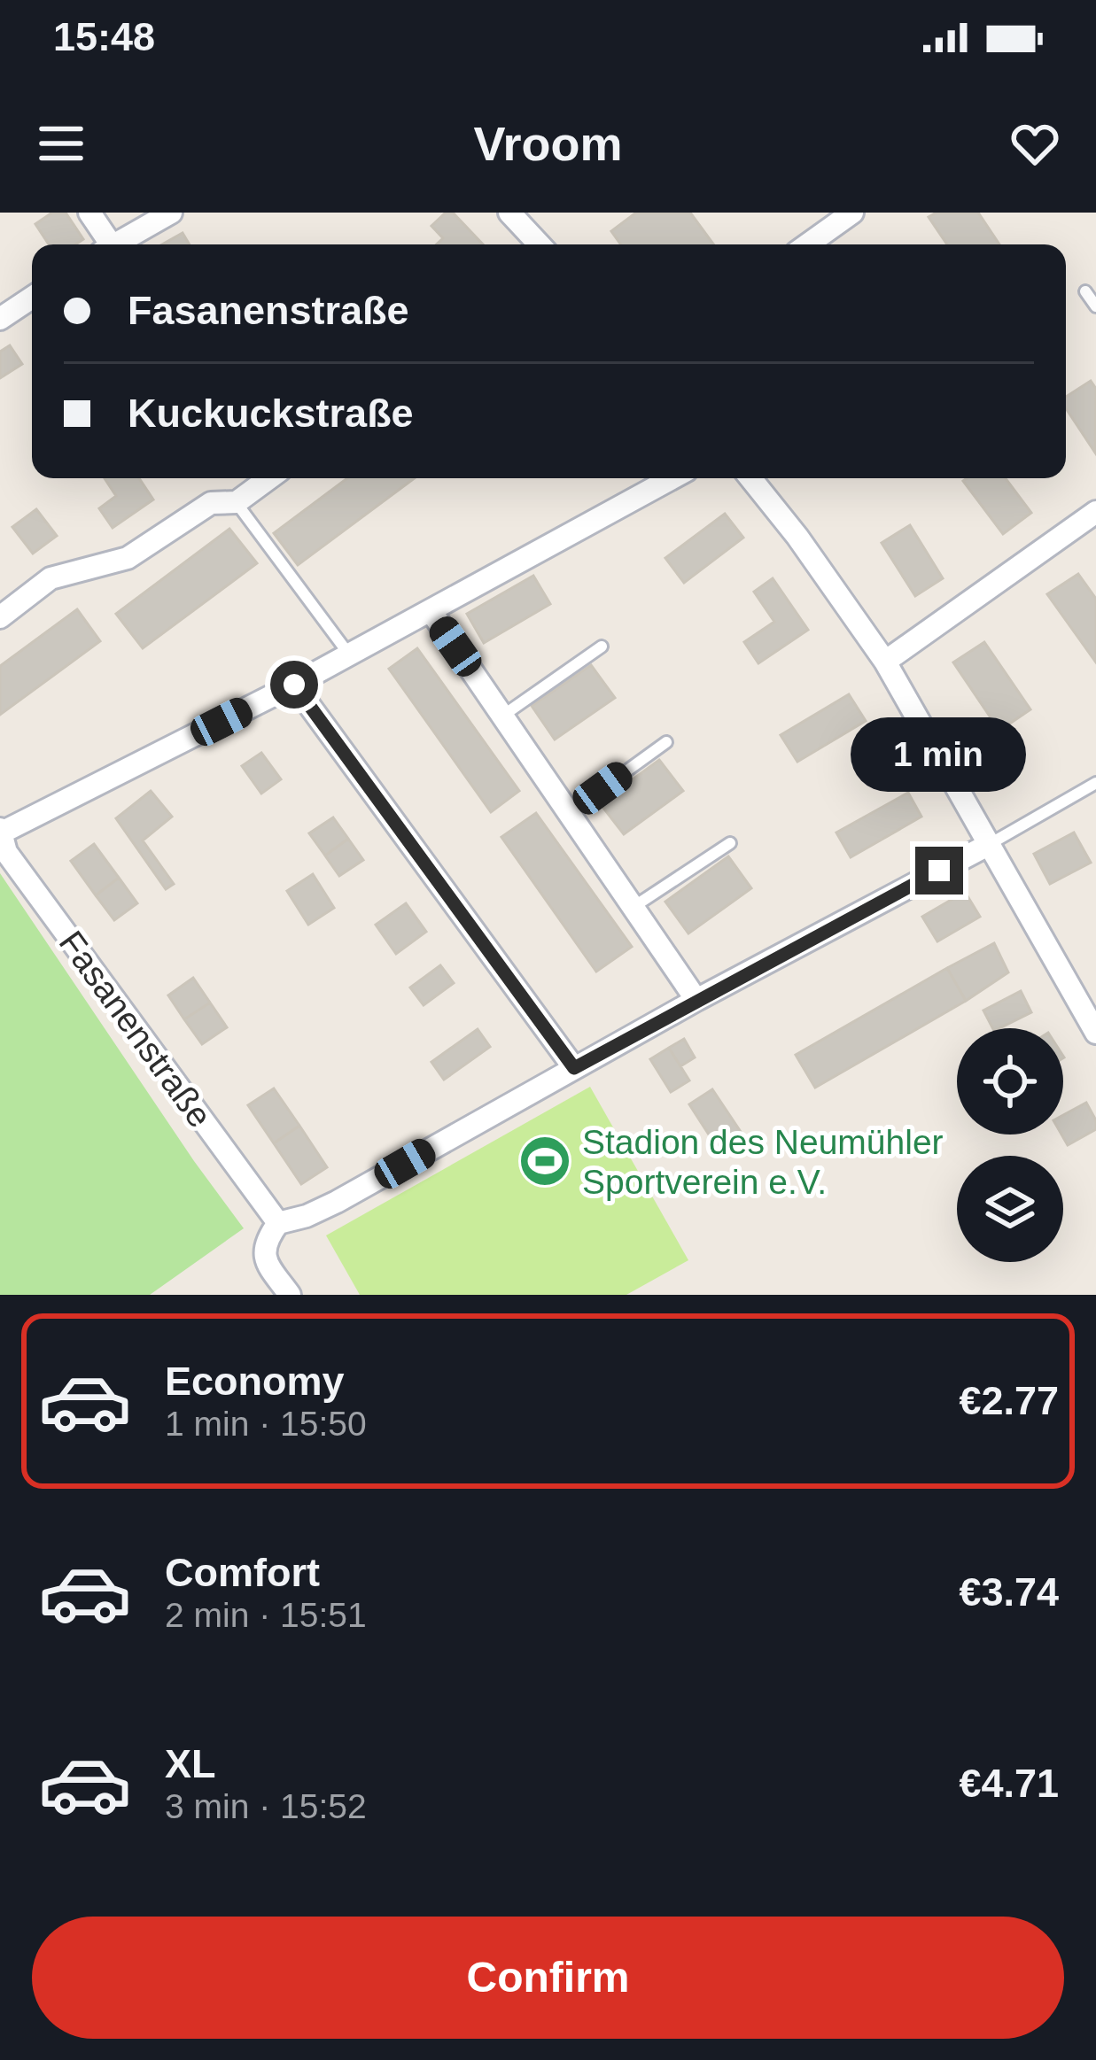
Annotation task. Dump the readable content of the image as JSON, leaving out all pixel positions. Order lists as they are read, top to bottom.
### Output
{
  "streets": {
    "street": ["Fasanenstraße"]
  },
  "places": {
    "sports": ["Stadion des Neumühler Sportverein e.V."]
  },
  "page": {
    "status": "15:48",
    "header": "Vroom",
    "banner": ["Fasanenstraße", "Kuckuckstraße"],
    "bubble": "1 min",
    "list": [
      {
        "name": "Economy",
        "note": "1 min · 15:50",
        "value": "€2.77"
      },
      {
        "name": "Comfort",
        "note": "2 min · 15:51",
        "value": "€3.74"
      },
      {
        "name": "XL",
        "note": "3 min · 15:52",
        "value": "€4.71"
      }
    ],
    "buttons": "Confirm"
  }
}
